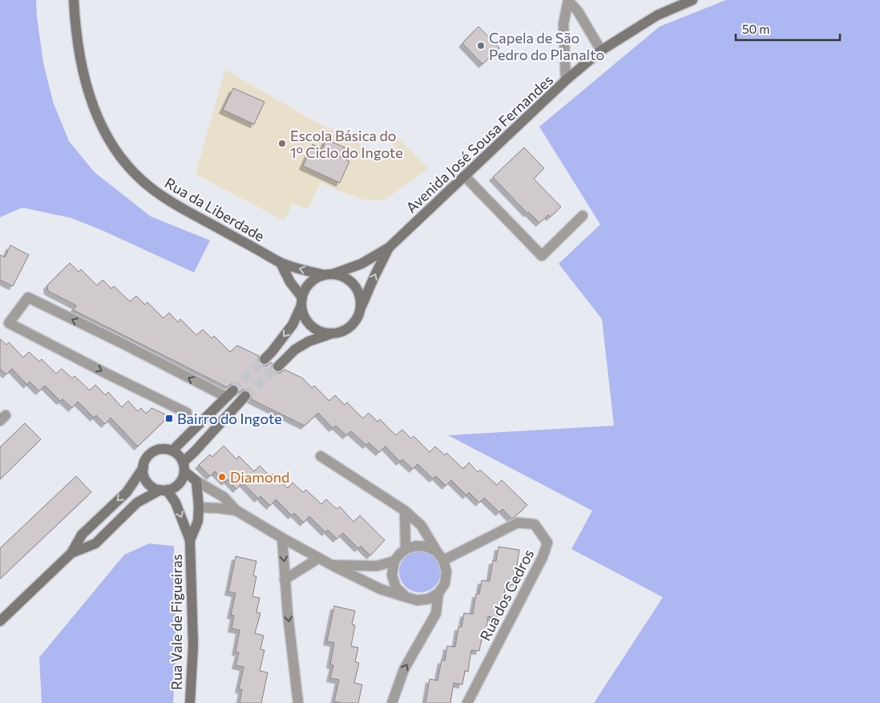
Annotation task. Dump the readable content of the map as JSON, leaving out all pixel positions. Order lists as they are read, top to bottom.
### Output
{
  "streets": {
    "street": [
      "Avenida José Sousa Fernandes",
      "Rua da Liberdade",
      "Rua dos Cedros",
      "Rua Vale de Figueiras"
    ]
  },
  "crossings": [
    ["Avenida José Sousa Fernandes", "Rua da Liberdade"]
  ],
  "places": {
    "other": ["Capela de São Pedro do Planalto", "Escola Básica do 1º Ciclo do Ingote", "Diamond"],
    "transit": ["Bairro do Ingote"]
  },
  "scale_bar": "50 m"
}
